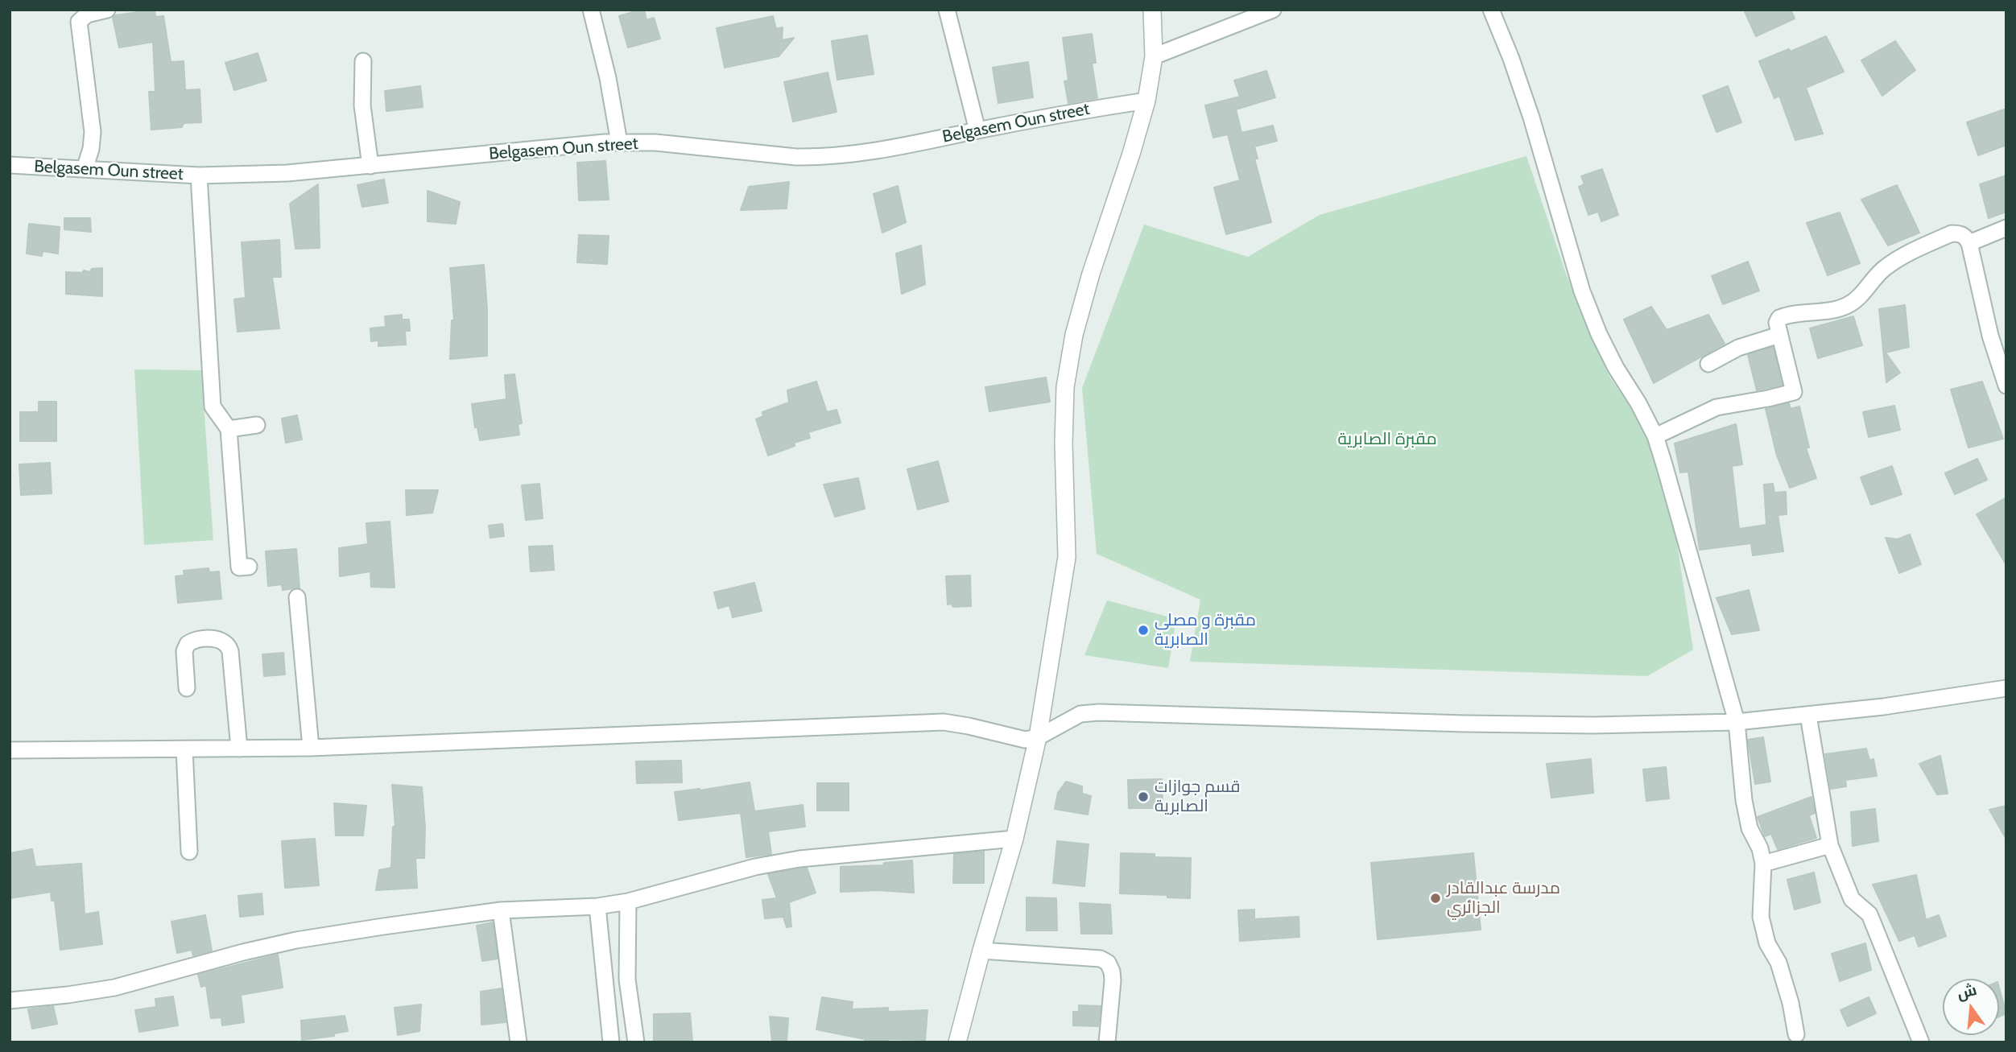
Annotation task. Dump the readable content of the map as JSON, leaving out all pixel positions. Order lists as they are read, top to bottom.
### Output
{
  "streets": {
    "street": ["Belgasem Oun street"]
  },
  "parks": ["مقبرة الصابرية"],
  "places": ["مقبرة و مصلى الصابرية", "قسم جوازات الصابرية", "مدرسة عبدالقادر الجزائري"],
  "north": "top"
}
